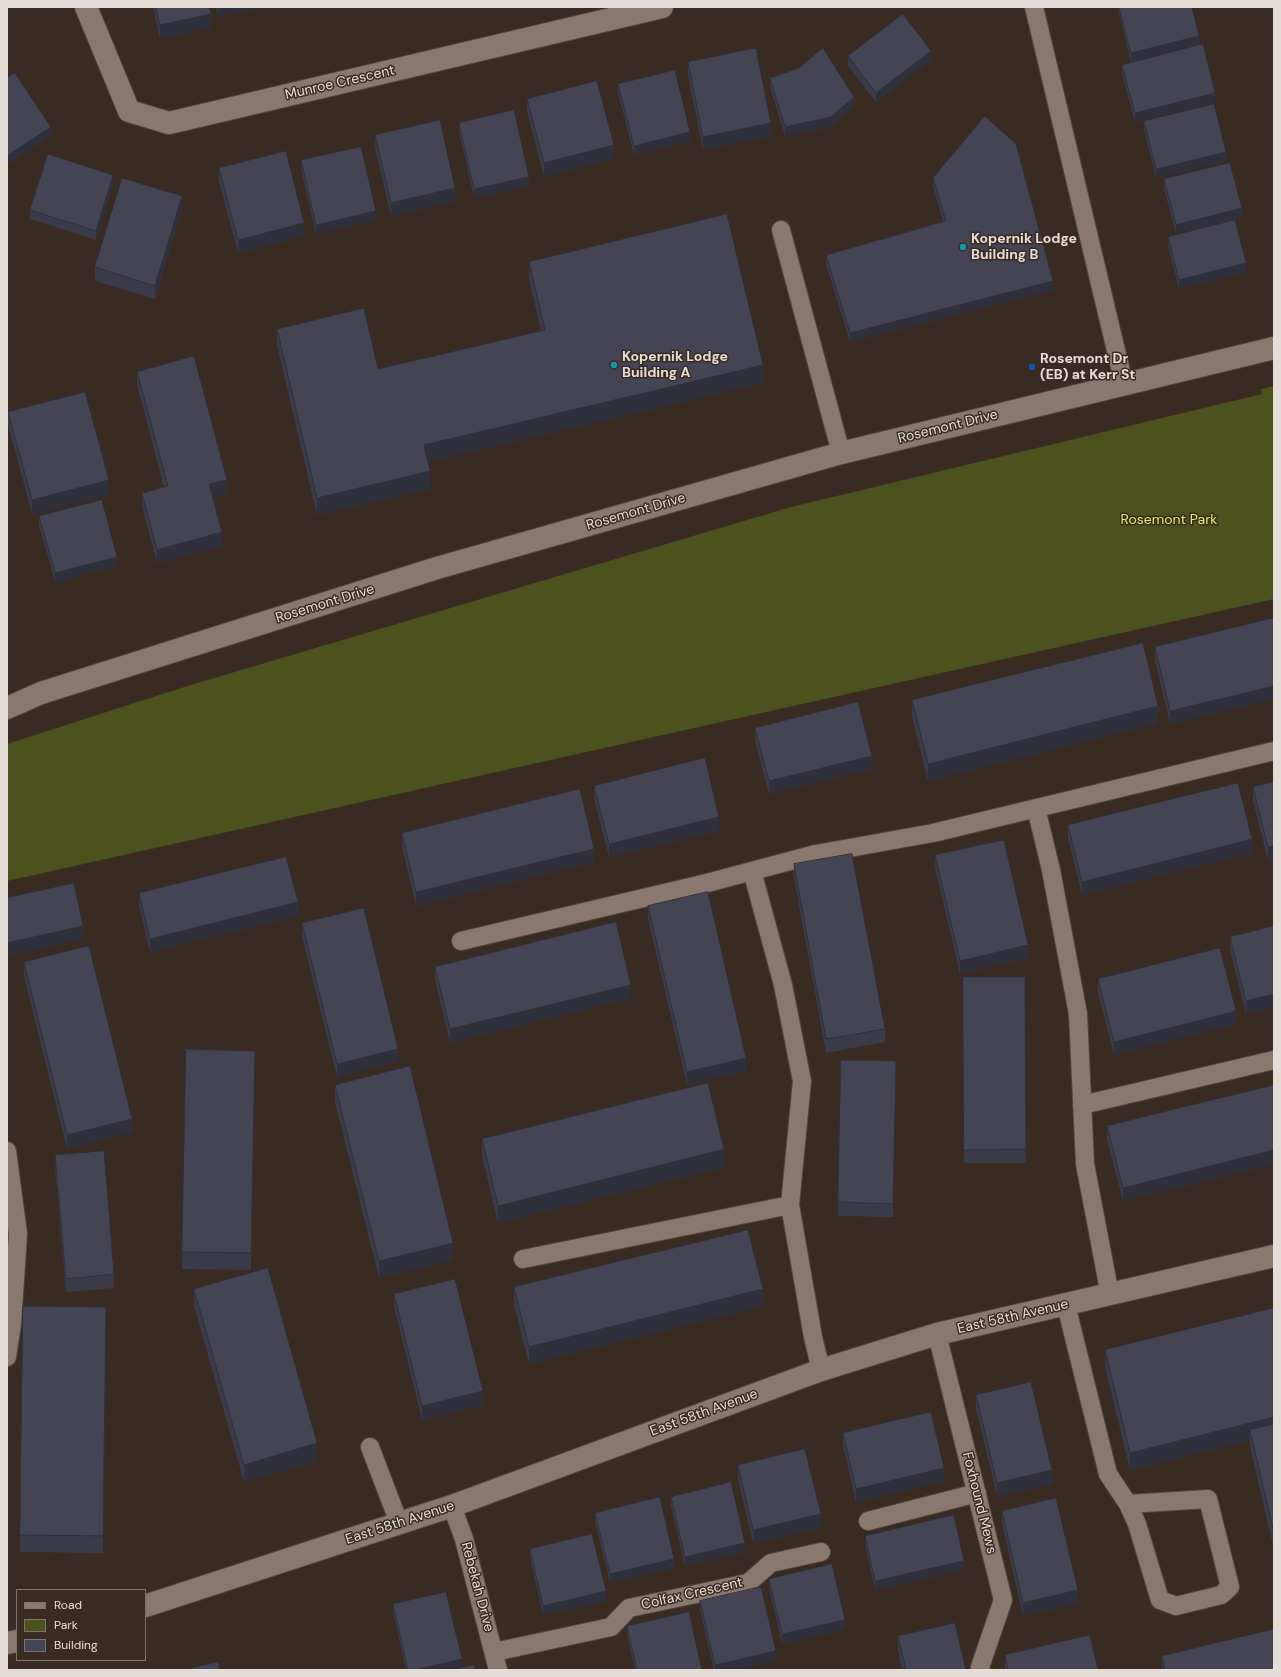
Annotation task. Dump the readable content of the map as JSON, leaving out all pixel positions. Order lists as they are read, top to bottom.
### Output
{
  "streets": {
    "street": ["Munroe Crescent", "Rosemont Drive", "East 58th Avenue"],
    "lane": ["Foxhound Mews", "Rebekah Drive", "Colfax Crescent"]
  },
  "crossings": [
    ["East 58th Avenue", "Foxhound Mews"],
    ["East 58th Avenue", "Rebekah Drive"],
    ["Rebekah Drive", "Colfax Crescent"]
  ],
  "parks": ["Rosemont Park"],
  "places": ["Kopernik Lodge Building B", "Kopernik Lodge Building A", "Rosemont Dr (EB) at Kerr St"],
  "legend": ["Road", "Park", "Building"]
}
